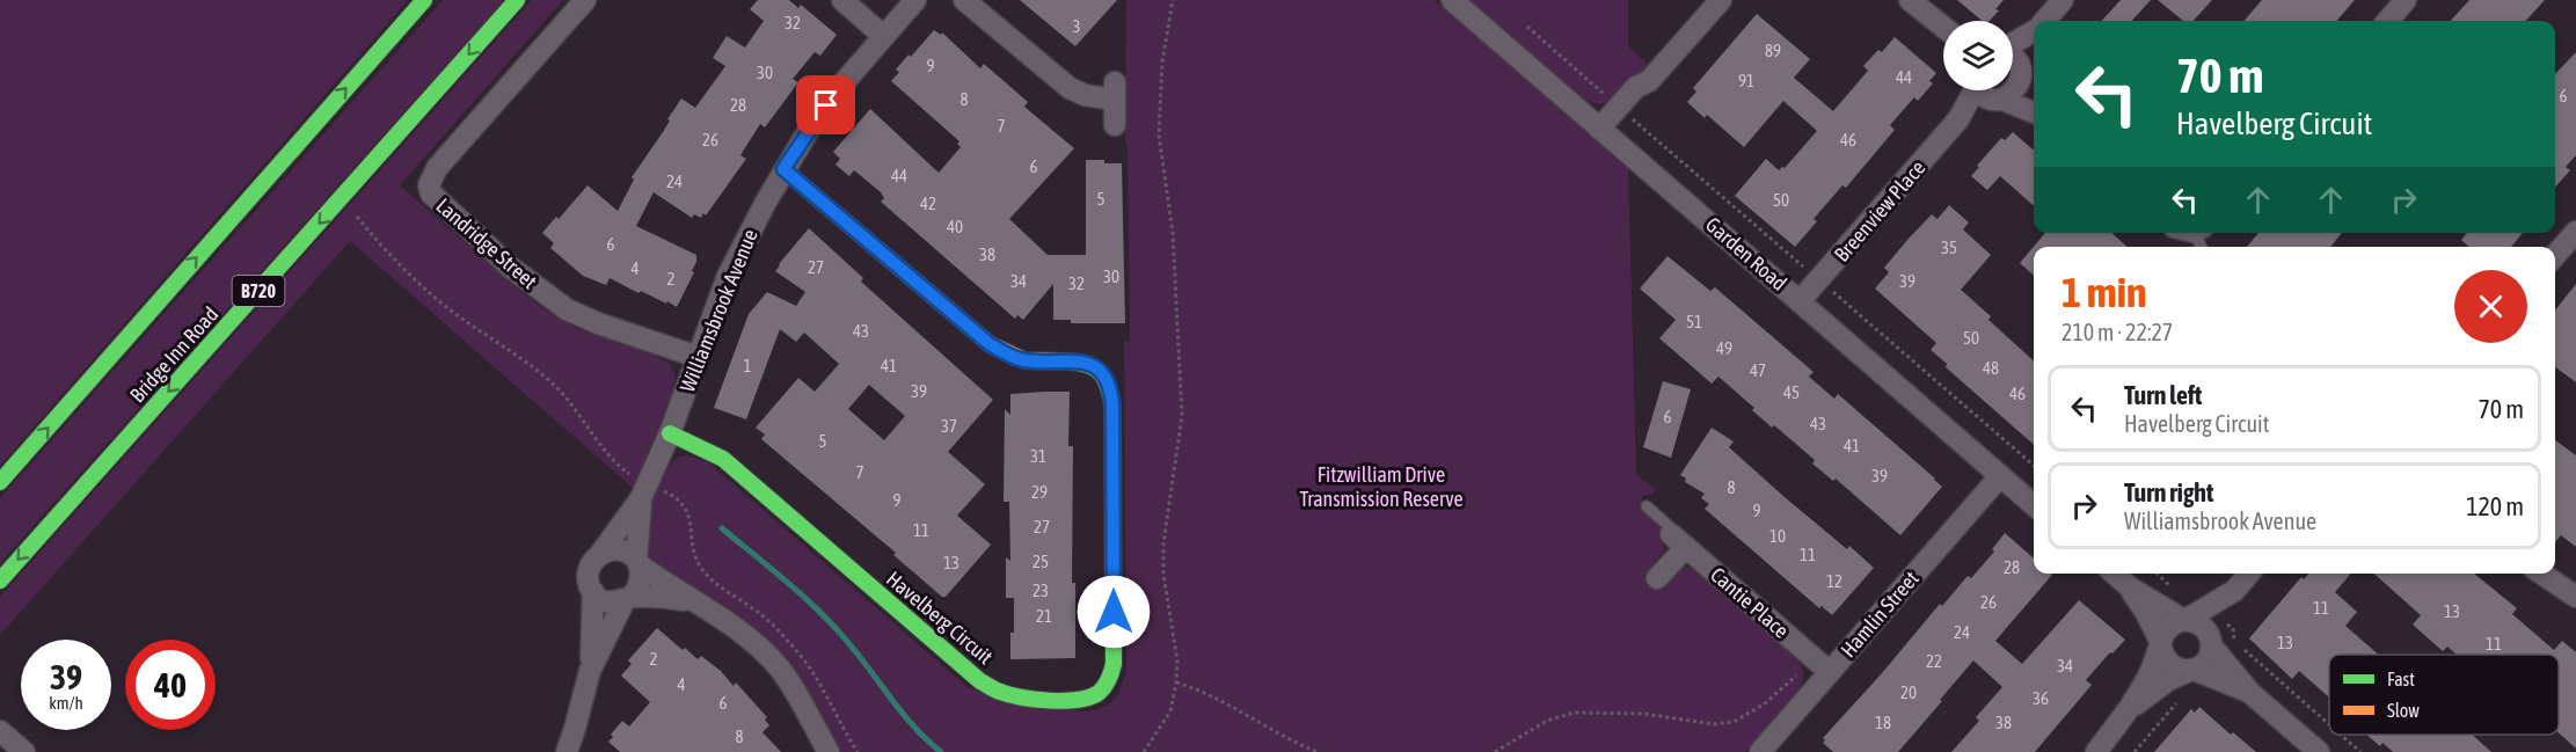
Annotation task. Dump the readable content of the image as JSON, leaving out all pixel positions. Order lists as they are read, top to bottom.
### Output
{
  "streets": {
    "main road": ["B720", "Bridge Inn Road", "Havelberg Circuit"],
    "street": [
      "Breenview Place",
      "Landridge Street",
      "Garden Road",
      "Williamsbrook Avenue",
      "Cantie Place",
      "Hamlin Street"
    ]
  },
  "crossings": [
    ["Breenview Place", "Garden Road"],
    ["Landridge Street", "Williamsbrook Avenue"],
    ["Garden Road", "Hamlin Street"],
    ["Williamsbrook Avenue", "Havelberg Circuit"],
    ["Cantie Place", "Hamlin Street"]
  ],
  "parks": ["Fitzwilliam Drive Transmission Reserve"],
  "house_numbers": [
    "32",
    "3",
    "89",
    "9",
    "30",
    "44",
    "91",
    "6",
    "8",
    "28",
    "7",
    "26",
    "46",
    "6",
    "44",
    "24",
    "5",
    "50",
    "42",
    "40",
    "6",
    "35",
    "38",
    "27",
    "4",
    "30",
    "2",
    "34",
    "39",
    "32",
    "51",
    "43",
    "50",
    "49",
    "1",
    "41",
    "48",
    "47",
    "39",
    "45",
    "46",
    "6",
    "43",
    "37",
    "5",
    "41",
    "31",
    "7",
    "39",
    "8",
    "29",
    "9",
    "9",
    "27",
    "11",
    "10",
    "11",
    "25",
    "13",
    "28",
    "12",
    "23",
    "26",
    "11",
    "13",
    "21",
    "24",
    "13",
    "11",
    "2",
    "22",
    "34",
    "4",
    "20",
    "36",
    "6",
    "18",
    "38",
    "8"
  ],
  "legend": ["Fast", "Slow"],
  "page": {
    "turn": ["70 m", "Havelberg Circuit"],
    "heading": ["1 min", "210 m · 22:27"],
    "list": [
      {
        "name": "Turn left",
        "note": "Havelberg Circuit",
        "value": "70 m"
      },
      {
        "name": "Turn right",
        "note": "Williamsbrook Avenue",
        "value": "120 m"
      }
    ],
    "speed": "39 km/h",
    "limit": "40"
  }
}
